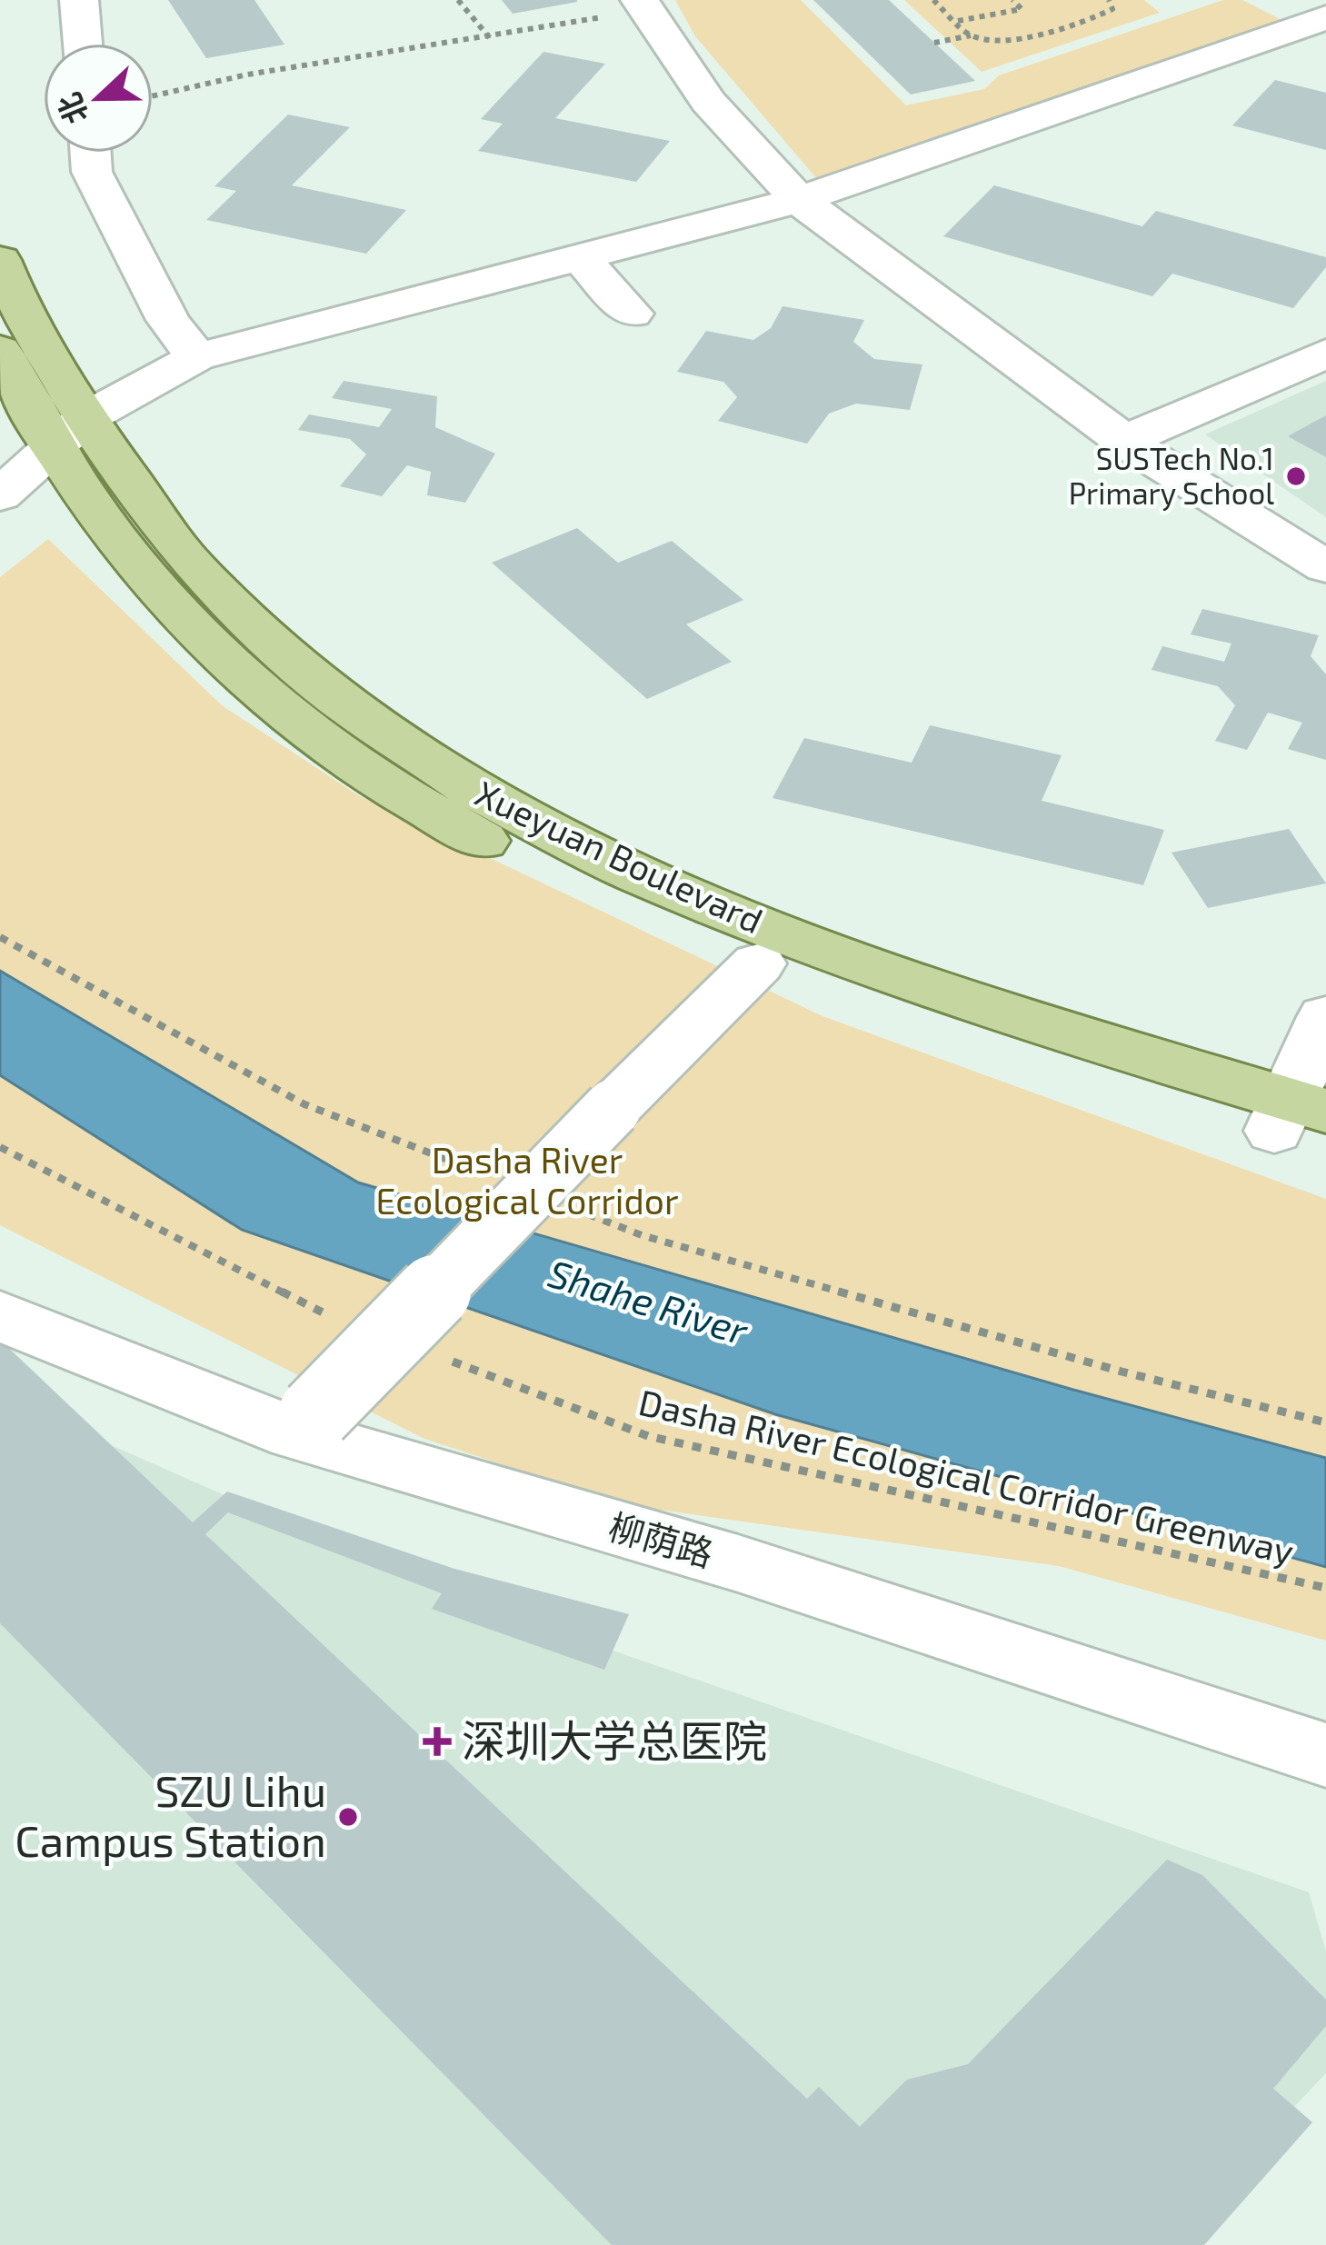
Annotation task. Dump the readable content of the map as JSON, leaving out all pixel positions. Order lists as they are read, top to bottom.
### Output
{
  "streets": {
    "main road": ["Xueyuan Boulevard"],
    "street": ["柳荫路"],
    "path": ["Dasha River Ecological Corridor Greenway"]
  },
  "water": ["Shahe River"],
  "parks": ["Dasha River Ecological Corridor"],
  "places": {
    "other": ["SUSTech No.1 Primary School", "SZU Lihu Campus Station"],
    "health": ["深圳大学总医院"]
  },
  "north": "left"
}
